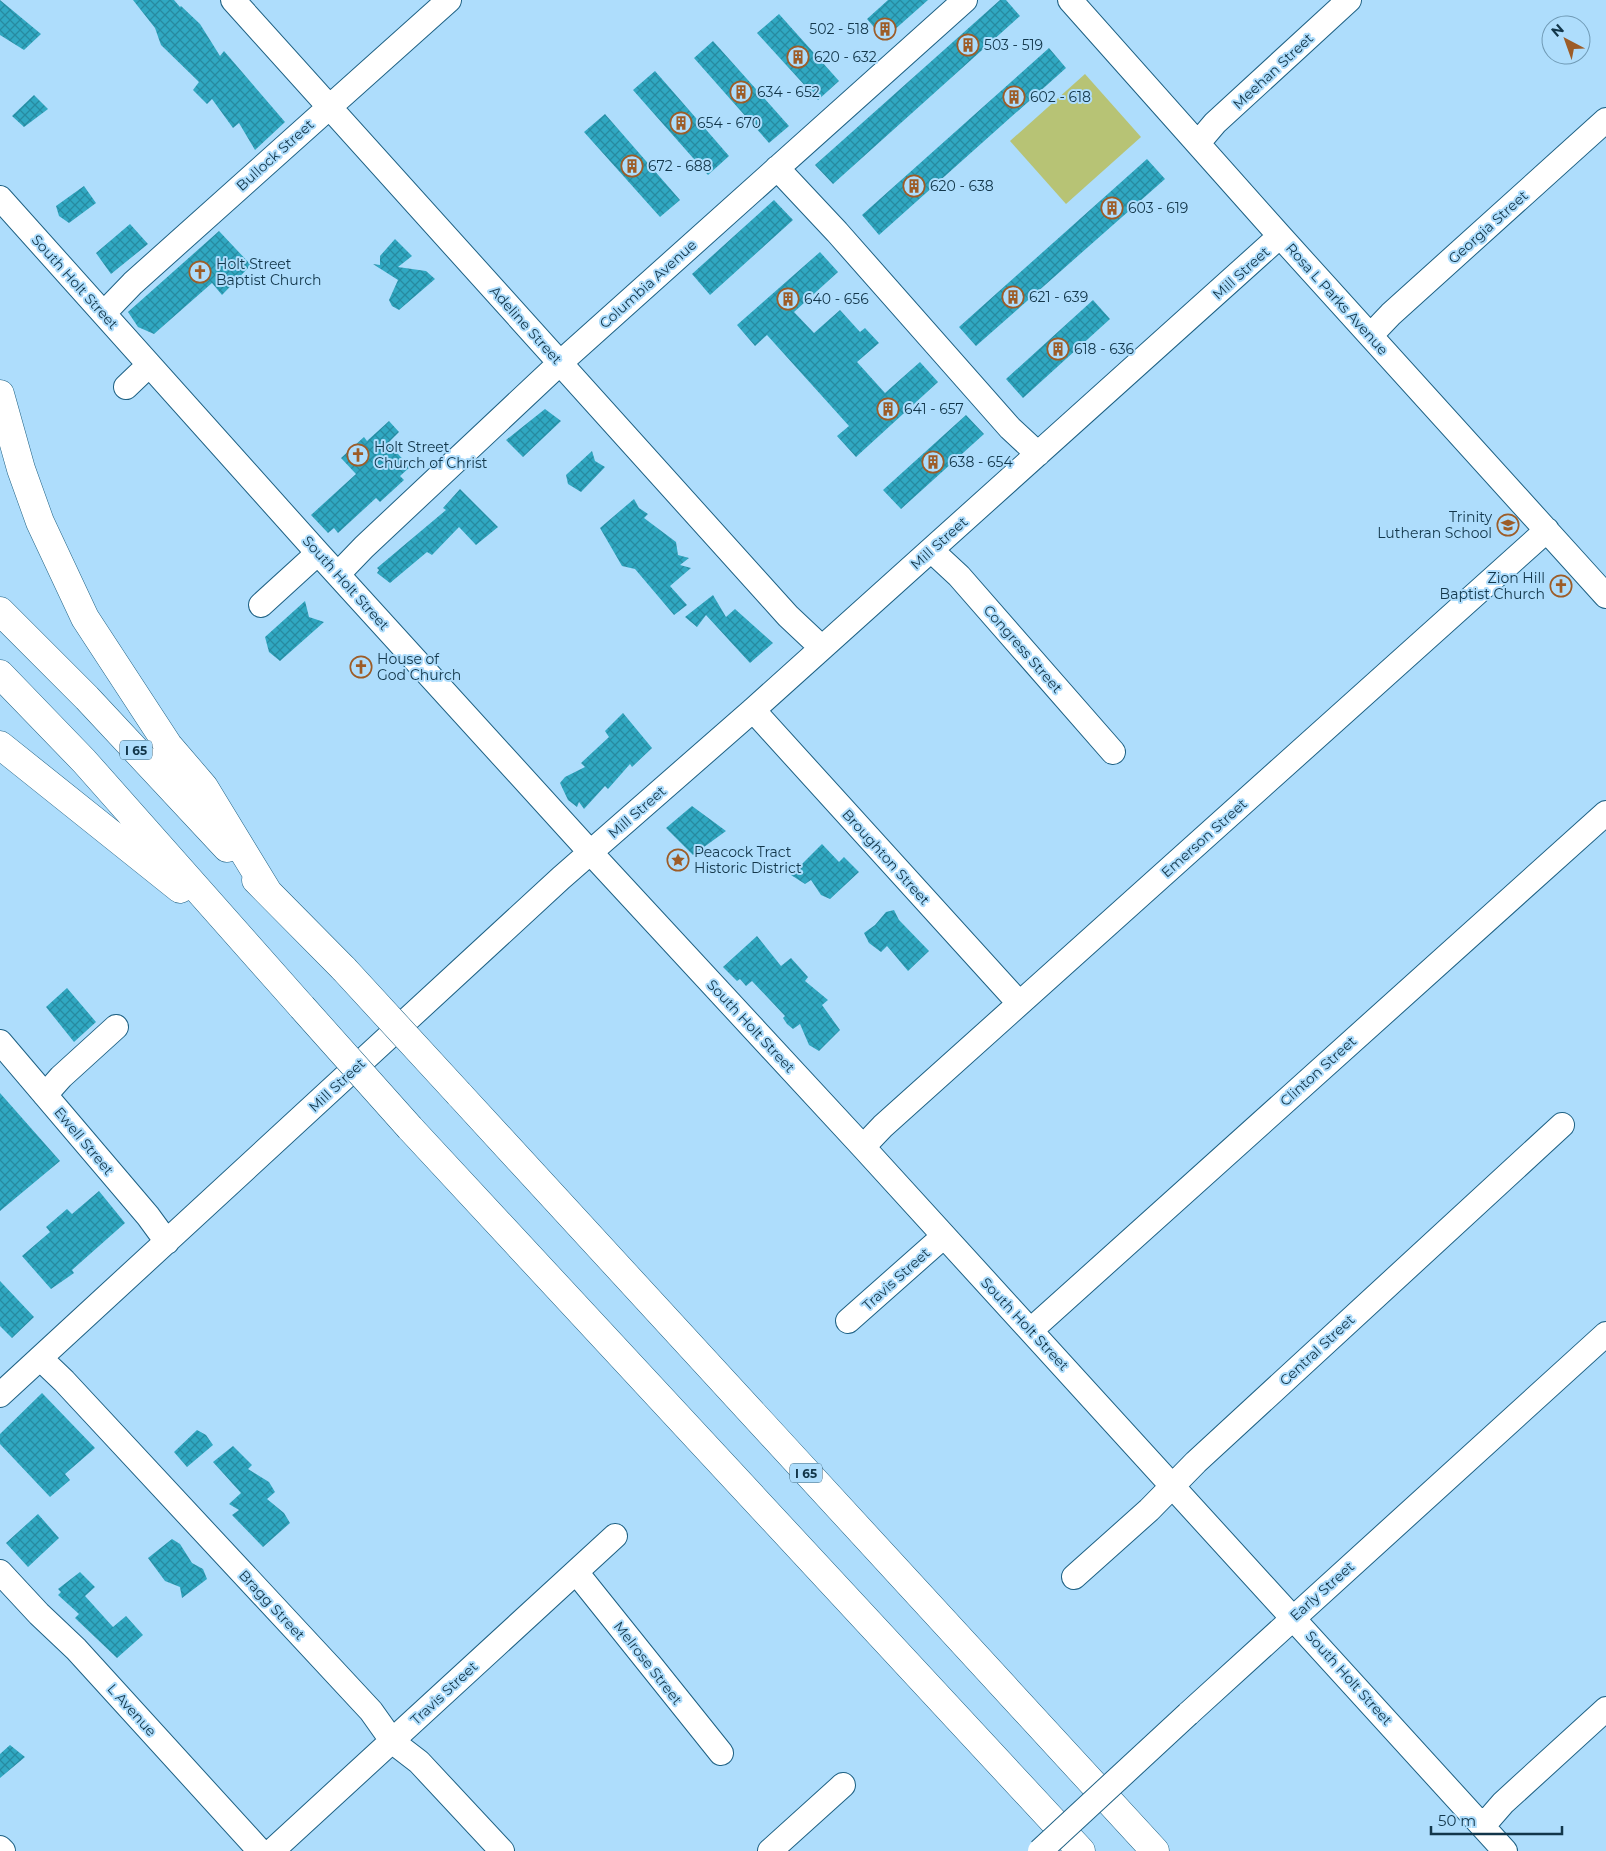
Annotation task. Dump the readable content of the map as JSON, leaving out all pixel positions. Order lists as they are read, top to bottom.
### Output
{
  "streets": {
    "highway": ["I 65"],
    "street": [
      "Meehan Street",
      "Bullock Street",
      "Georgia Street",
      "Mill Street",
      "South Holt Street",
      "Columbia Avenue",
      "Rosa L Parks Avenue",
      "Adeline Street",
      "Congress Street",
      "Emerson Street",
      "Broughton Street",
      "Clinton Street",
      "Ewell Street",
      "Travis Street",
      "Central Street",
      "Early Street",
      "Bragg Street",
      "Melrose Street",
      "L Avenue"
    ]
  },
  "crossings": [
    ["Meehan Street", "Rosa L Parks Avenue"],
    ["Bullock Street", "South Holt Street"],
    ["Bullock Street", "Adeline Street"],
    ["Georgia Street", "Rosa L Parks Avenue"],
    ["Mill Street", "South Holt Street"],
    ["Mill Street", "Rosa L Parks Avenue"],
    ["Mill Street", "Adeline Street"],
    ["Mill Street", "Congress Street"],
    ["Mill Street", "Broughton Street"],
    ["Mill Street", "Ewell Street"],
    ["Mill Street", "Bragg Street"],
    ["South Holt Street", "Columbia Avenue"],
    ["South Holt Street", "Emerson Street"],
    ["South Holt Street", "Clinton Street"],
    ["South Holt Street", "Travis Street"],
    ["South Holt Street", "Central Street"],
    ["South Holt Street", "Early Street"],
    ["Columbia Avenue", "Adeline Street"],
    ["Rosa L Parks Avenue", "Emerson Street"],
    ["Emerson Street", "Broughton Street"],
    ["Travis Street", "Bragg Street"],
    ["Travis Street", "Melrose Street"]
  ],
  "places": {
    "building": [
      "502 - 518",
      "503 - 519",
      "620 - 632",
      "634 - 652",
      "602 - 618",
      "654 - 670",
      "672 - 688",
      "620 - 638",
      "603 - 619",
      "621 - 639",
      "640 - 656",
      "618 - 636",
      "641 - 657",
      "638 - 654"
    ],
    "church": [
      "Holt Street Baptist Church",
      "Holt Street Church of Christ",
      "Zion Hill Baptist Church",
      "House of God Church"
    ],
    "school or university": ["Trinity Lutheran School"],
    "place": ["Peacock Tract Historic District"]
  },
  "scale_bar": "50 m",
  "north": "top left"
}
